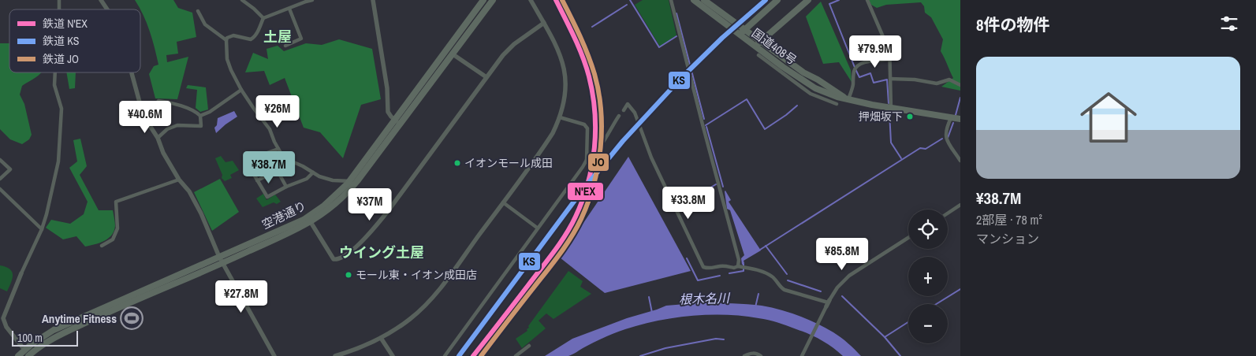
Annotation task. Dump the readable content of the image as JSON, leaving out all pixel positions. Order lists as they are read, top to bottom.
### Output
{
  "streets": {
    "highway": ["国道408号", "空港通り"]
  },
  "districts": ["土屋", "ウイング土屋"],
  "water": ["根木名川"],
  "places": {
    "other": ["押畑坂下", "イオンモール成田", "モール東・イオン成田店"],
    "sports": ["Anytime Fitness"]
  },
  "lines": ["rail line N'EX", "rail line KS", "rail line JO"],
  "legend": ["鉄道 N'EX", "鉄道 KS", "鉄道 JO"],
  "scale_bar": "100 m",
  "page": {
    "heading": "8件の物件",
    "price": [
      "¥79.9M",
      "¥26M",
      "¥40.6M",
      "¥38.7M",
      "¥33.8M",
      "¥37M",
      "¥85.8M",
      "¥27.8M"
    ],
    "list": [
      {
        "name": "¥38.7M",
        "note": "2部屋 · 78 m² · マンション"
      }
    ],
    "map_buttons": ["+", "−"],
    "scale": "100 m"
  }
}
